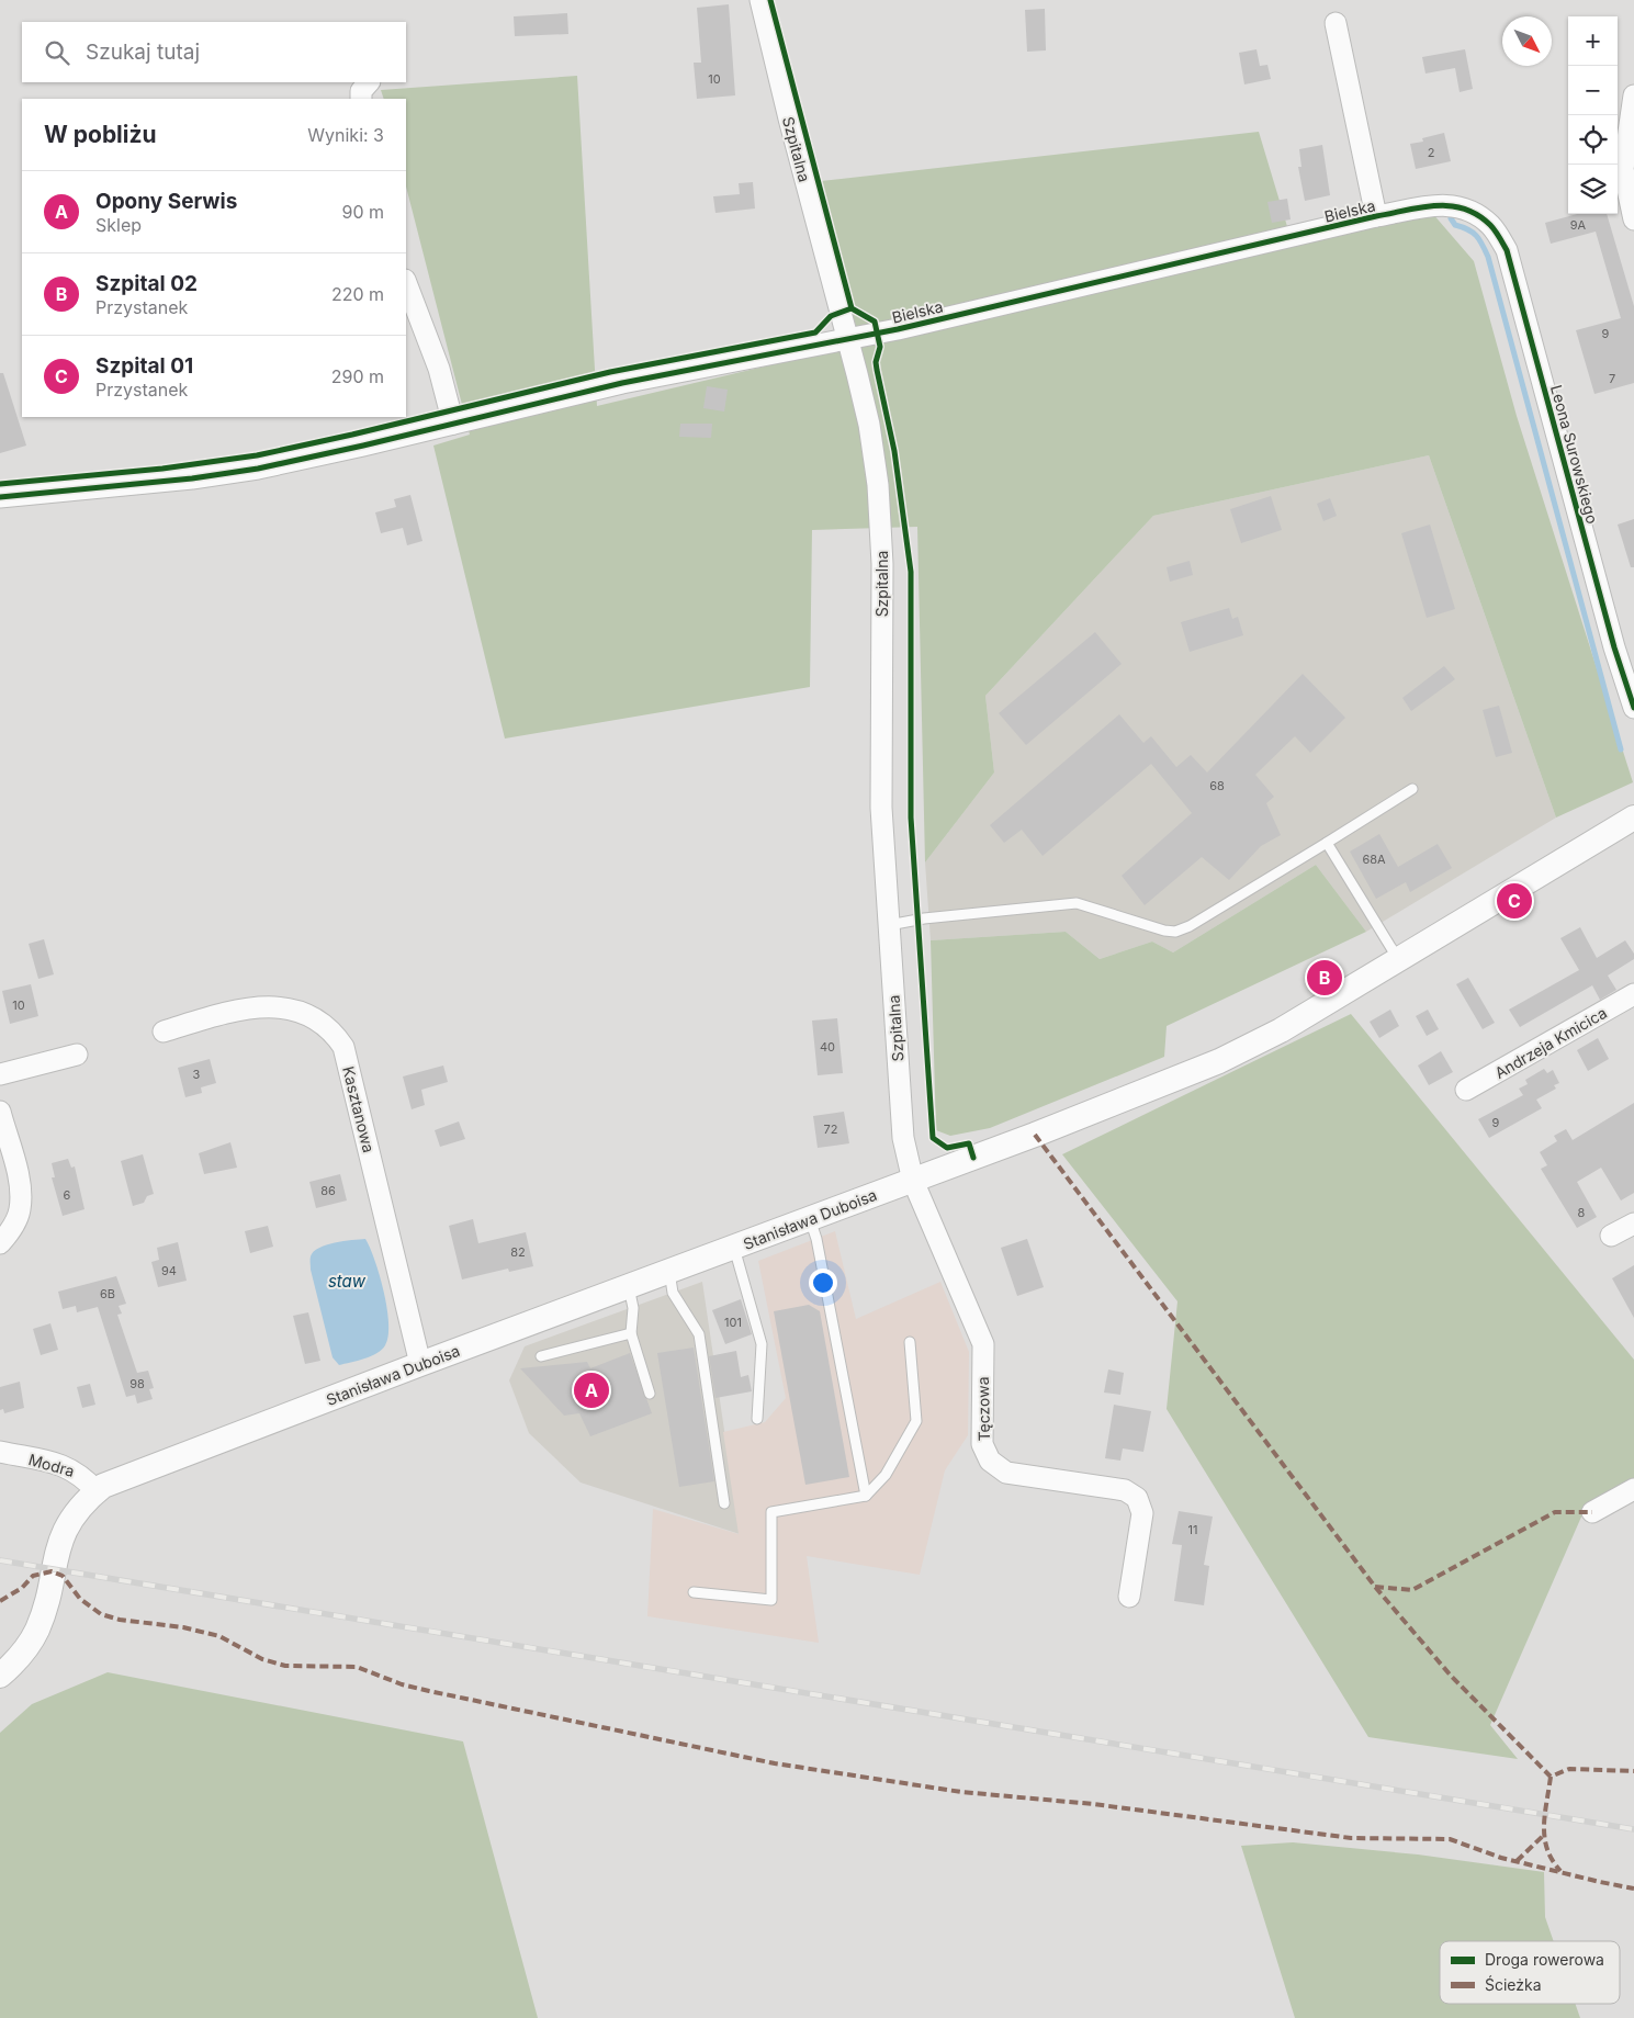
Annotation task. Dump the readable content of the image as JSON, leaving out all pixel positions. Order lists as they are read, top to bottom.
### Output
{
  "streets": {
    "street": [
      "Szpitalna",
      "Bielska",
      "Leona Surowskiego",
      "Andrzeja Kmicica",
      "Kasztanowa",
      "Stanisława Duboisa",
      "Tęczowa",
      "Modra"
    ]
  },
  "crossings": [
    ["Szpitalna", "Bielska"],
    ["Szpitalna", "Stanisława Duboisa"],
    ["Szpitalna", "Tęczowa"],
    ["Bielska", "Leona Surowskiego"],
    ["Kasztanowa", "Stanisława Duboisa"],
    ["Stanisława Duboisa", "Tęczowa"],
    ["Stanisława Duboisa", "Modra"]
  ],
  "water": ["staw"],
  "house_numbers": [
    "10",
    "2",
    "9A",
    "9",
    "7",
    "68",
    "68A",
    "10",
    "40",
    "3",
    "9",
    "72",
    "86",
    "6",
    "8",
    "82",
    "94",
    "6B",
    "101",
    "98",
    "11"
  ],
  "legend": ["Droga rowerowa", "Ścieżka"],
  "north": "bottom right",
  "page": {
    "map_buttons": ["+", "−"],
    "search": "Szukaj tutaj",
    "heading": ["W pobliżu", "Wyniki: 3"],
    "list": [
      {
        "mark": "A",
        "name": "Opony Serwis",
        "note": "Sklep",
        "value": "90 m"
      },
      {
        "mark": "B",
        "name": "Szpital 02",
        "note": "Przystanek",
        "value": "220 m"
      },
      {
        "mark": "C",
        "name": "Szpital 01",
        "note": "Przystanek",
        "value": "290 m"
      }
    ],
    "pins": ["C", "B", "A"]
  }
}
